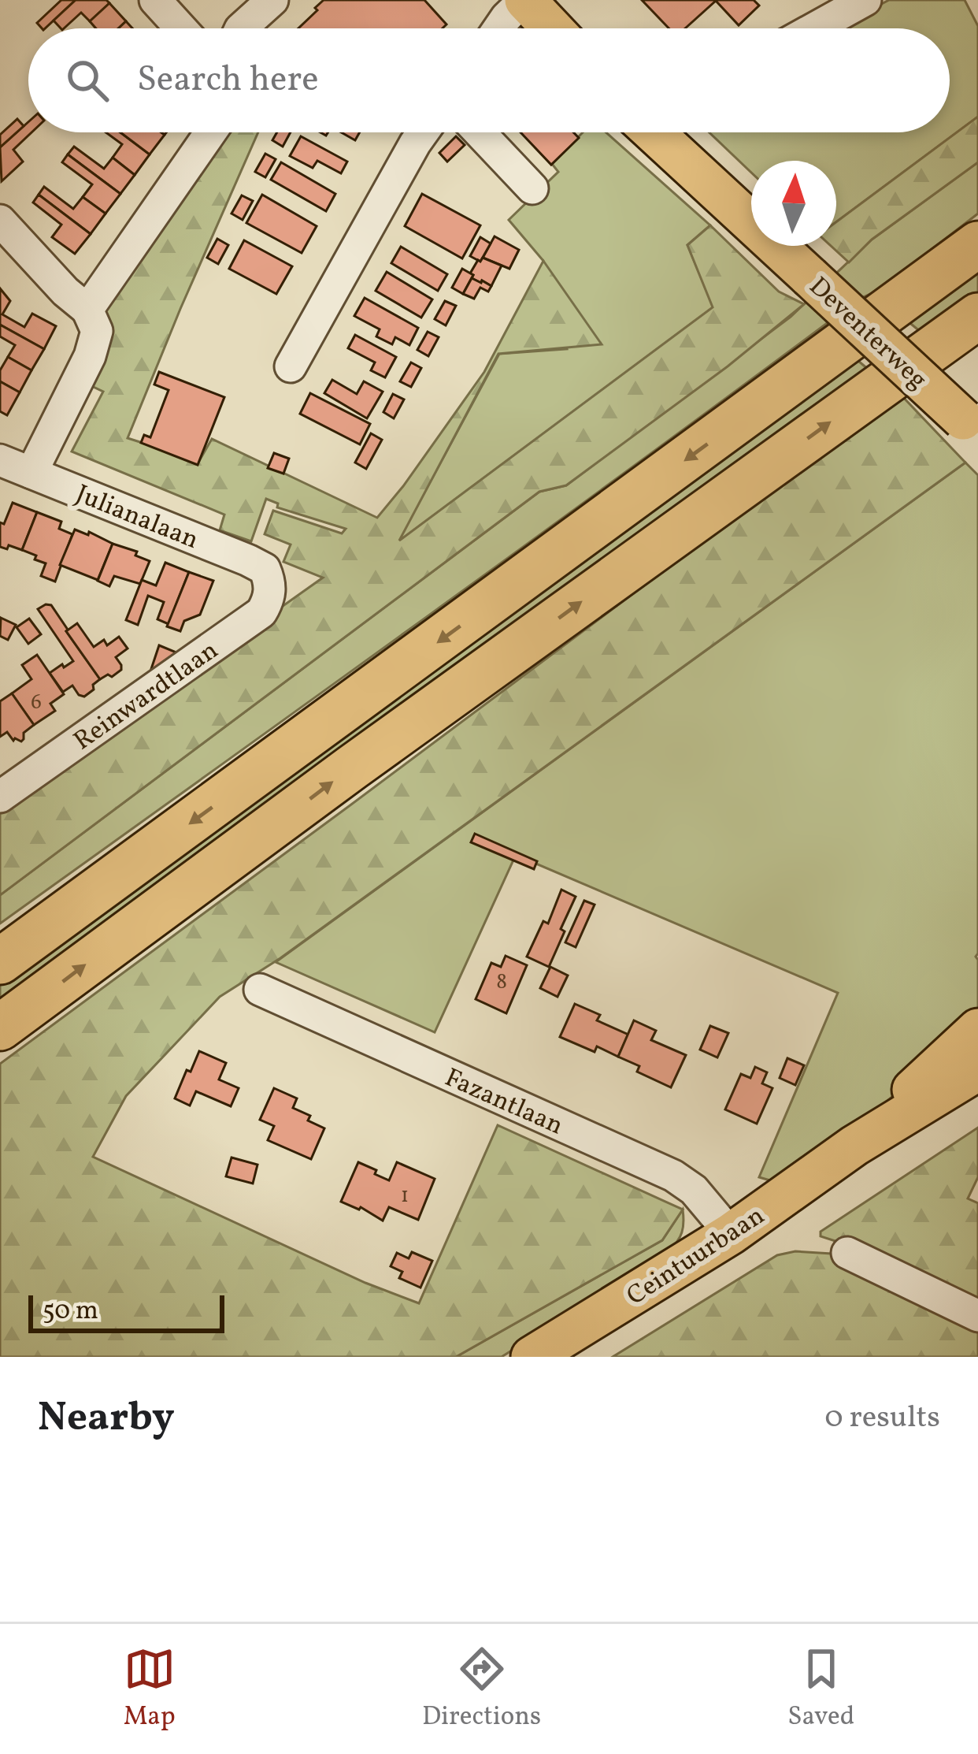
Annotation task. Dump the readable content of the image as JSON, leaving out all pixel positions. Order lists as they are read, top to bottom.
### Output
{
  "streets": {
    "main road": ["Deventerweg", "Ceintuurbaan"],
    "street": ["Julianalaan", "Reinwardtlaan", "Fazantlaan"]
  },
  "crossings": [
    ["Julianalaan", "Reinwardtlaan"],
    ["Fazantlaan", "Ceintuurbaan"]
  ],
  "house_numbers": ["6", "8", "1"],
  "scale_bar": "50 m",
  "north": "top",
  "page": {
    "search": "Search here",
    "scale": "50 m",
    "heading": ["Nearby", "0 results"],
    "nav": ["Map", "Directions", "Saved"]
  }
}
